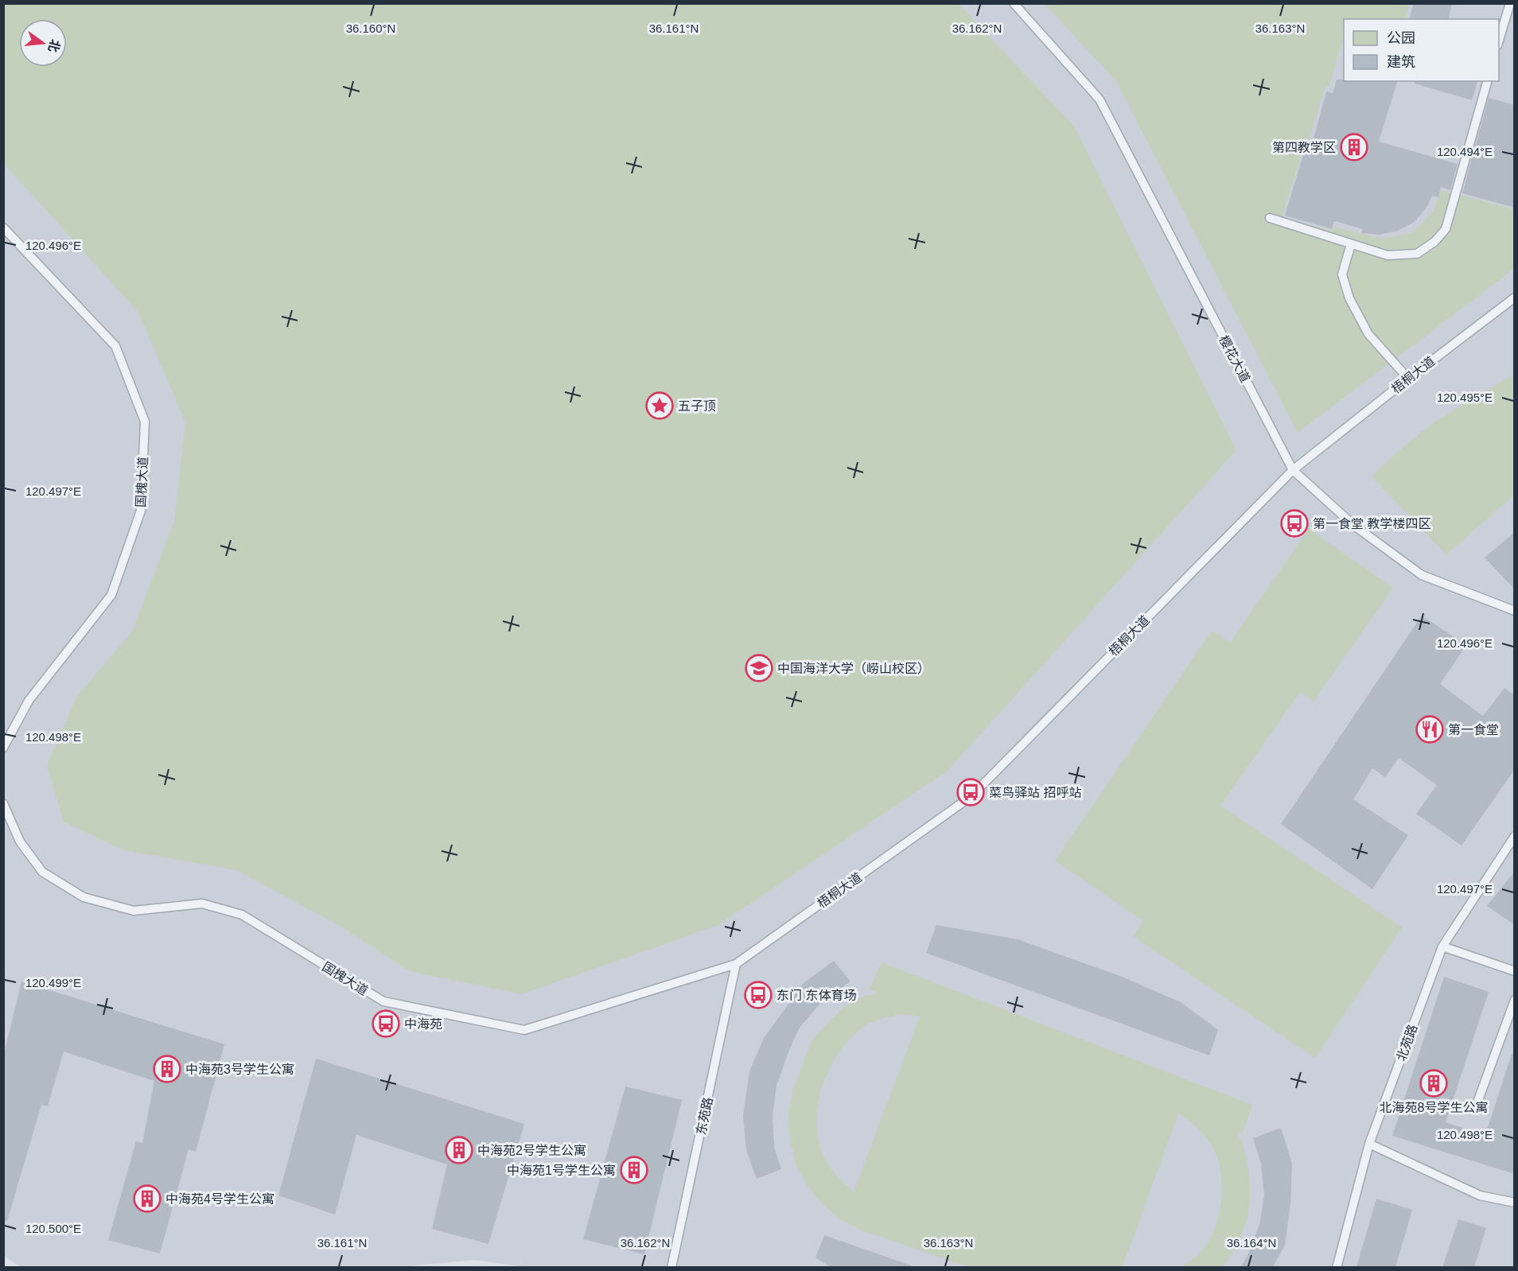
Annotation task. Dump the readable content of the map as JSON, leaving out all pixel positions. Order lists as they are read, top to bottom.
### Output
{
  "streets": {
    "lane": [
      "樱花大道",
      "梧桐大道",
      "国槐大道",
      "北苑路",
      "东苑路"
    ]
  },
  "crossings": [
    ["樱花大道", "梧桐大道"],
    ["梧桐大道", "国槐大道"],
    ["梧桐大道", "东苑路"],
    ["国槐大道", "东苑路"]
  ],
  "places": {
    "building": [
      "第四教学区",
      "中海苑3号学生公寓",
      "北海苑8号学生公寓",
      "中海苑2号学生公寓",
      "中海苑1号学生公寓",
      "中海苑4号学生公寓"
    ],
    "place": ["五子顶"],
    "bus stop": [
      "第一食堂 教学楼四区",
      "菜鸟驿站 招呼站",
      "东门 东体育场",
      "中海苑"
    ],
    "school or university": ["中国海洋大学（崂山校区）"],
    "restaurant": ["第一食堂"]
  },
  "legend": ["公园", "建筑"],
  "north": "right",
  "coordinates": [
    "36.160°N",
    "36.161°N",
    "36.162°N",
    "36.163°N",
    "120.494°E",
    "120.496°E",
    "120.495°E",
    "120.497°E",
    "120.498°E",
    "120.499°E",
    "120.500°E",
    "36.164°N"
  ]
}
